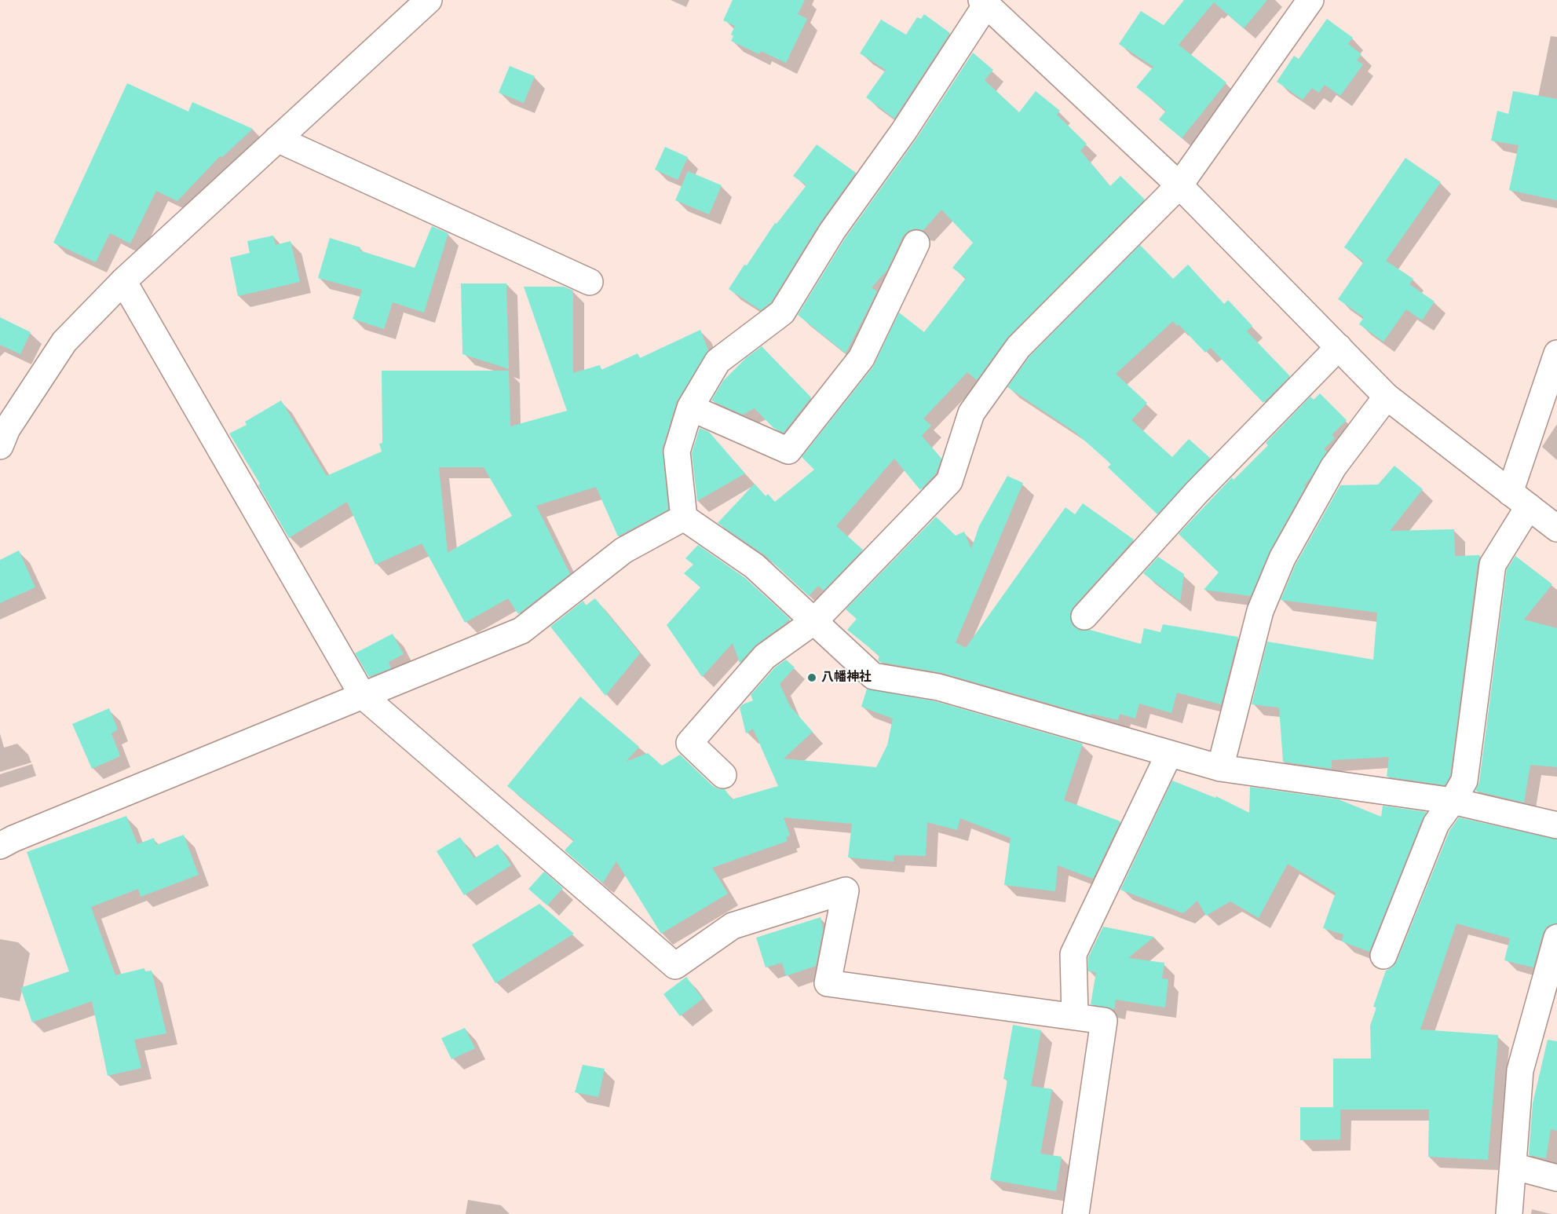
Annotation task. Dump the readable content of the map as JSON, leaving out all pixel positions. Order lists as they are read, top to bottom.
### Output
{
  "places": ["八幡神社"]
}
